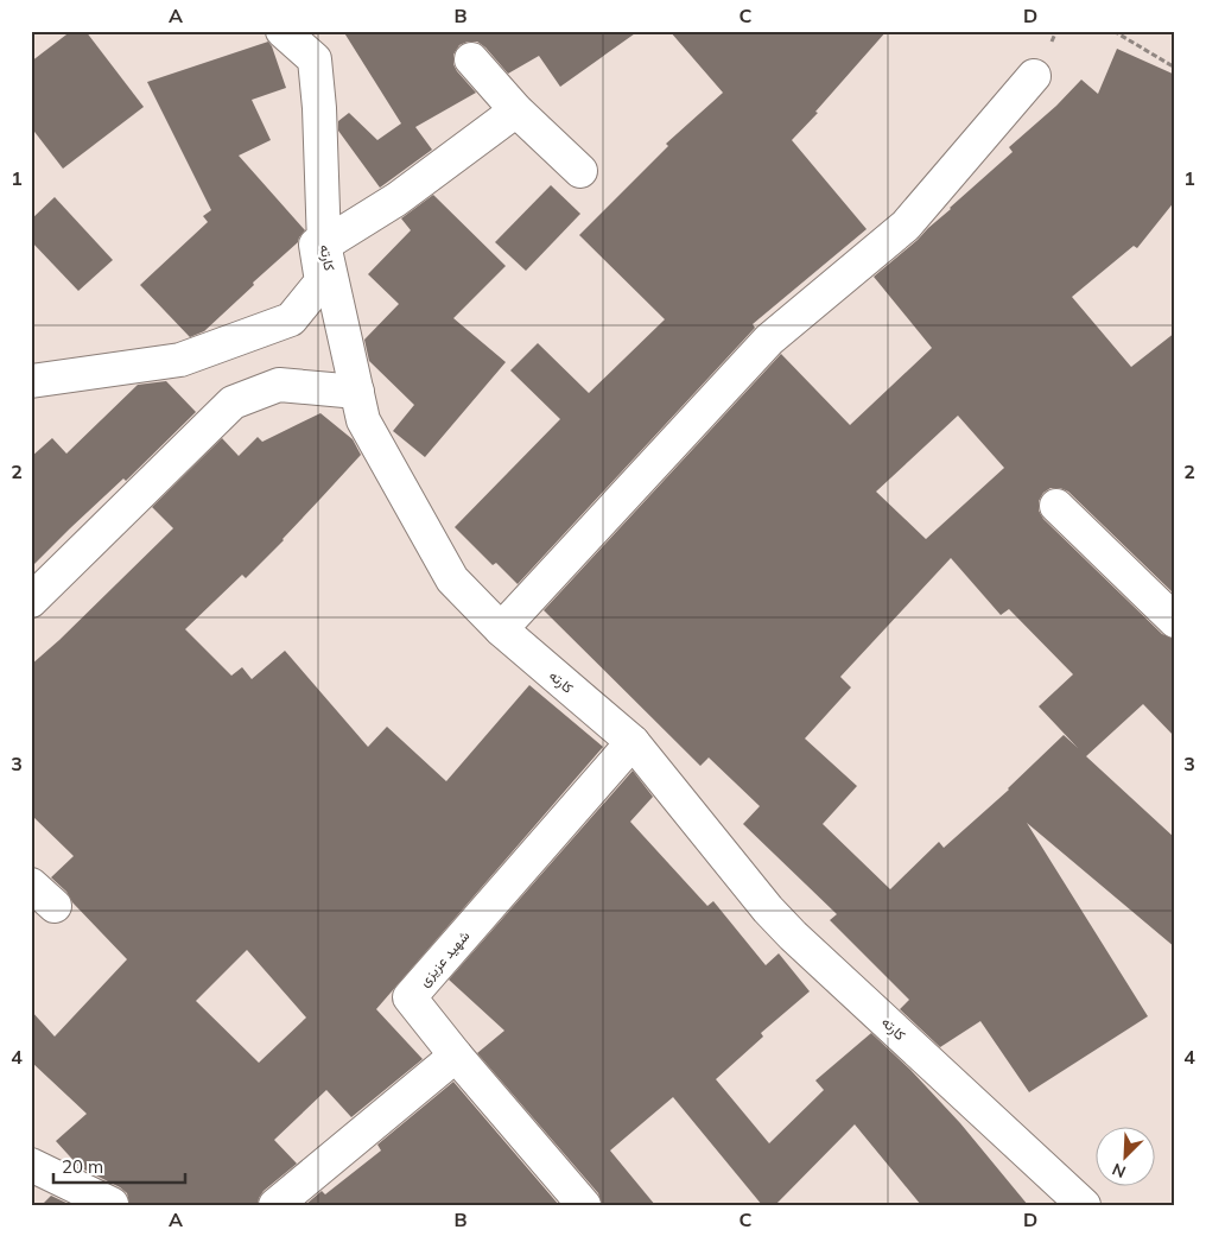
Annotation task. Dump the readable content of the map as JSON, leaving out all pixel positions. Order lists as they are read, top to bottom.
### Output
{
  "streets": {
    "street": ["کارته", "شهید عزیزی"]
  },
  "crossings": [
    ["کارته", "شهید عزیزی"]
  ],
  "scale_bar": "20 m",
  "north": "bottom left",
  "grid": {
    "columns": [
      "A",
      "B",
      "C",
      "D"
    ],
    "rows": [
      "1",
      "2",
      "3",
      "4"
    ]
  }
}
